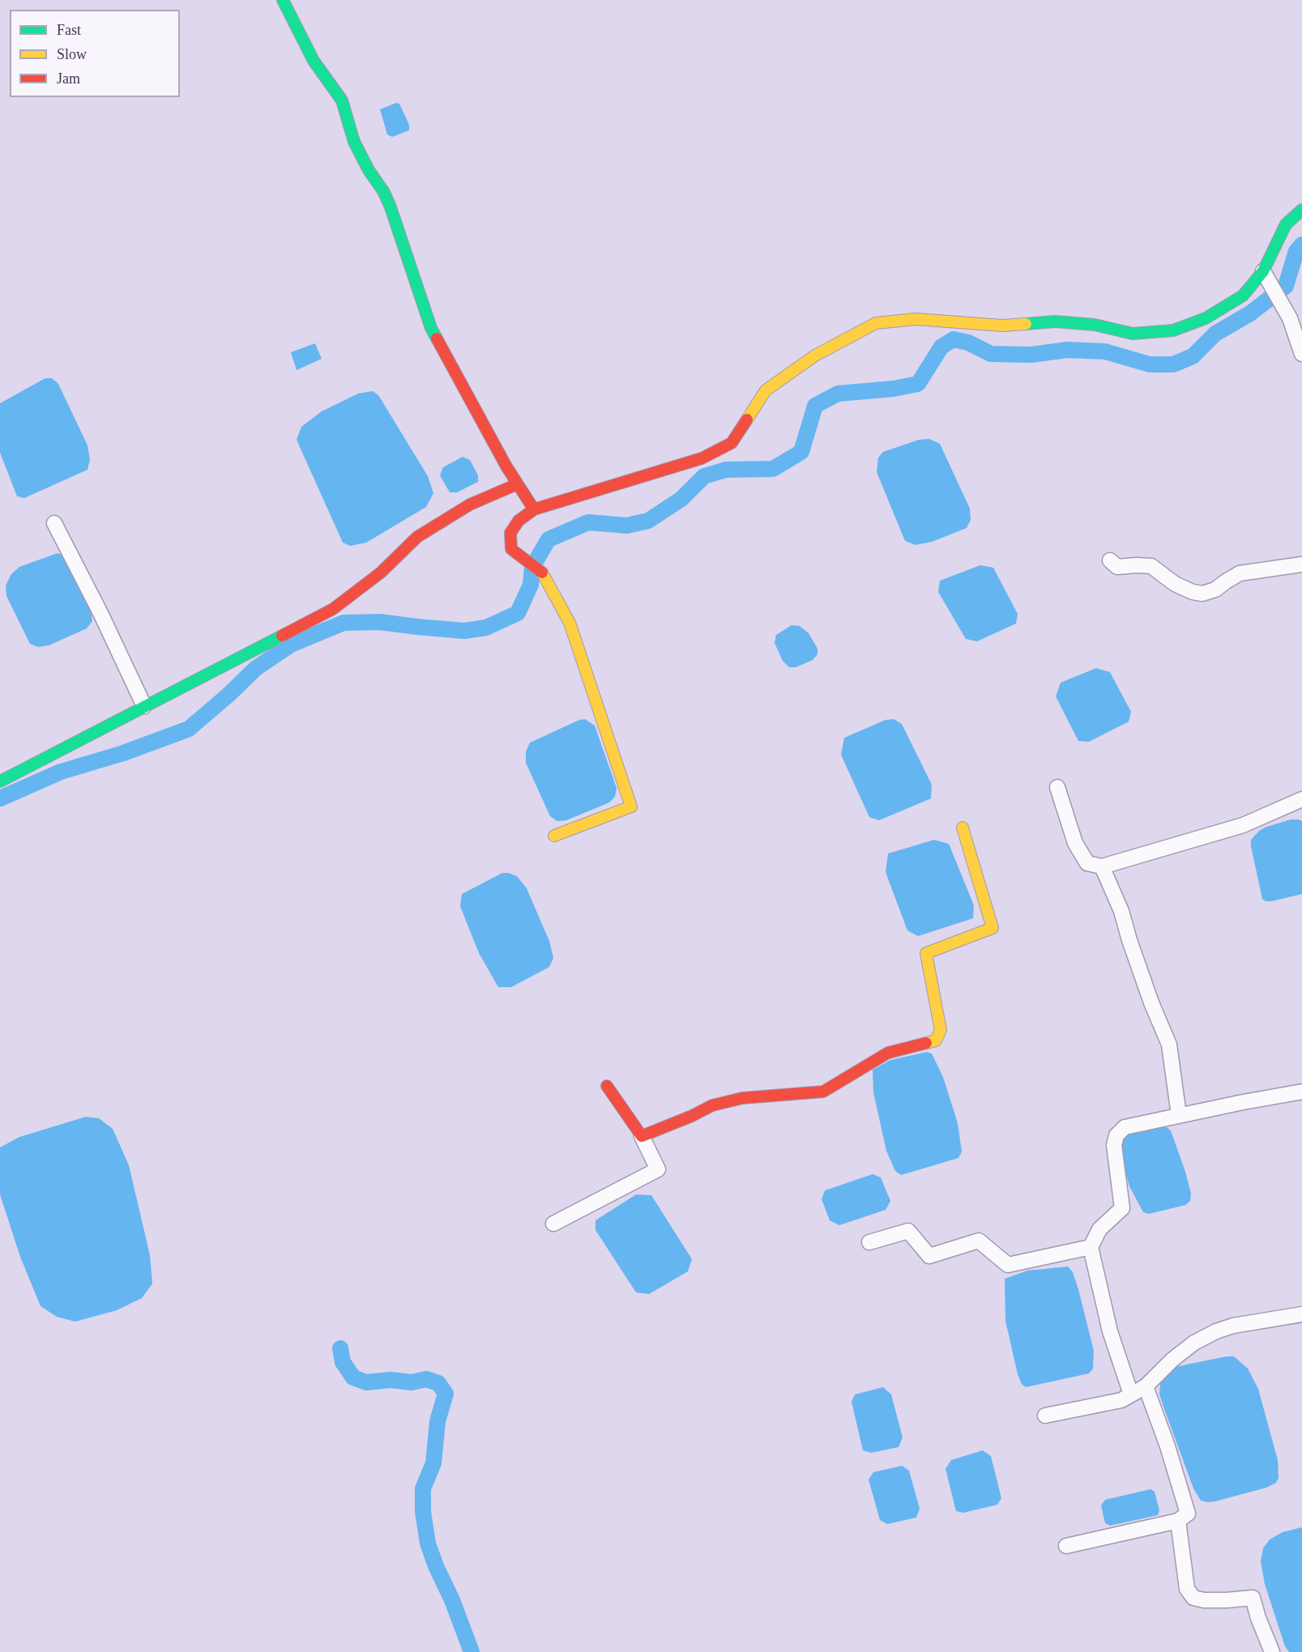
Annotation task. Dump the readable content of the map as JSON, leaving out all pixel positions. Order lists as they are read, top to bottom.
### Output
{
  "legend": ["Fast", "Slow", "Jam"]
}
